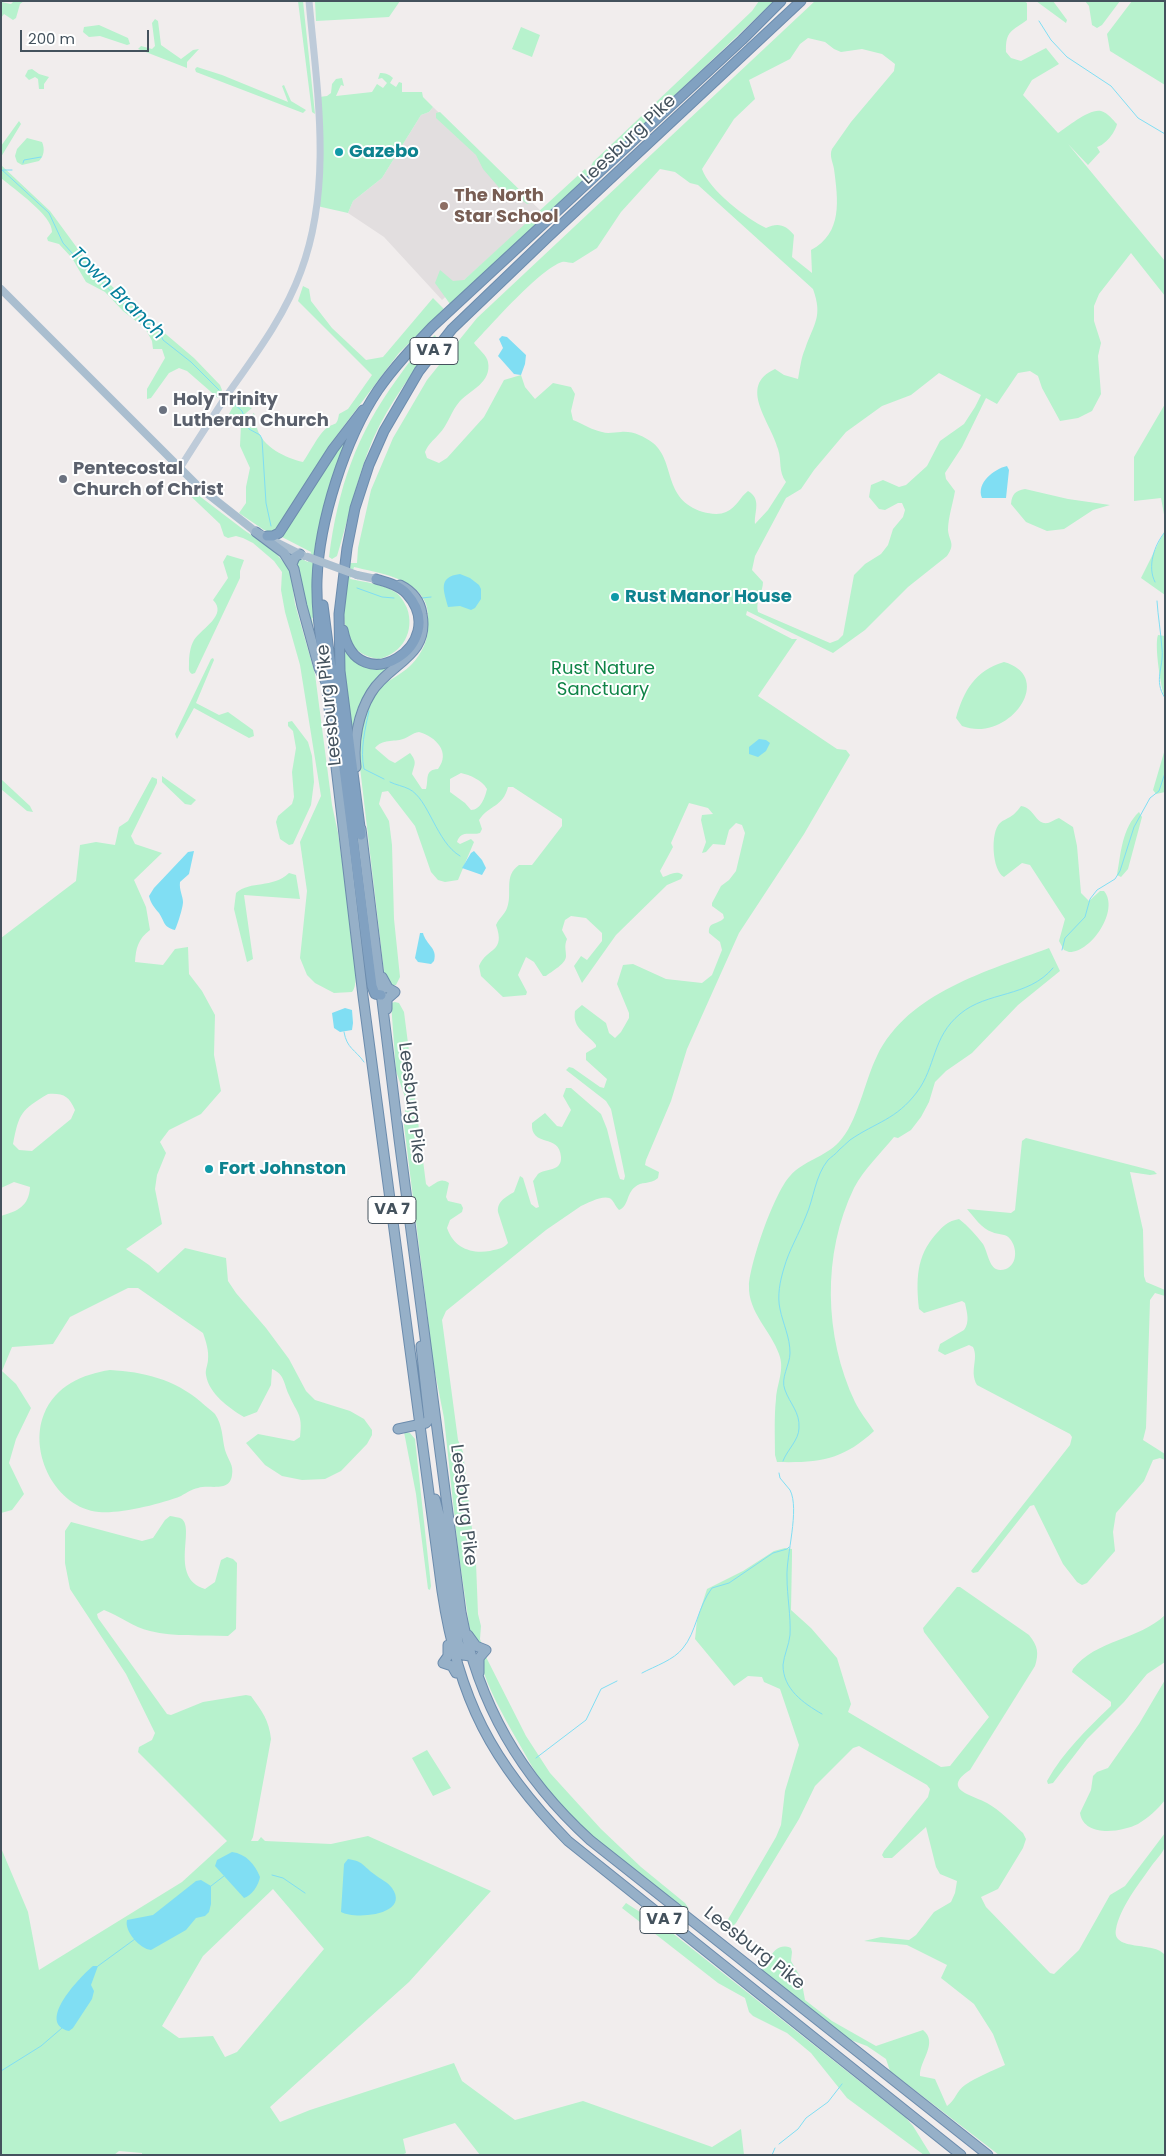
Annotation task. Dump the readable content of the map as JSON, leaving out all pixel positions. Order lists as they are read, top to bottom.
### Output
{
  "streets": {
    "highway": ["Leesburg Pike", "VA 7"]
  },
  "water": ["Town Branch"],
  "parks": ["Rust Nature Sanctuary"],
  "places": [
    "Gazebo",
    "The North Star School",
    "Holy Trinity Lutheran Church",
    "Pentecostal Church of Christ",
    "Rust Manor House",
    "Fort Johnston"
  ],
  "scale_bar": "200 m"
}
